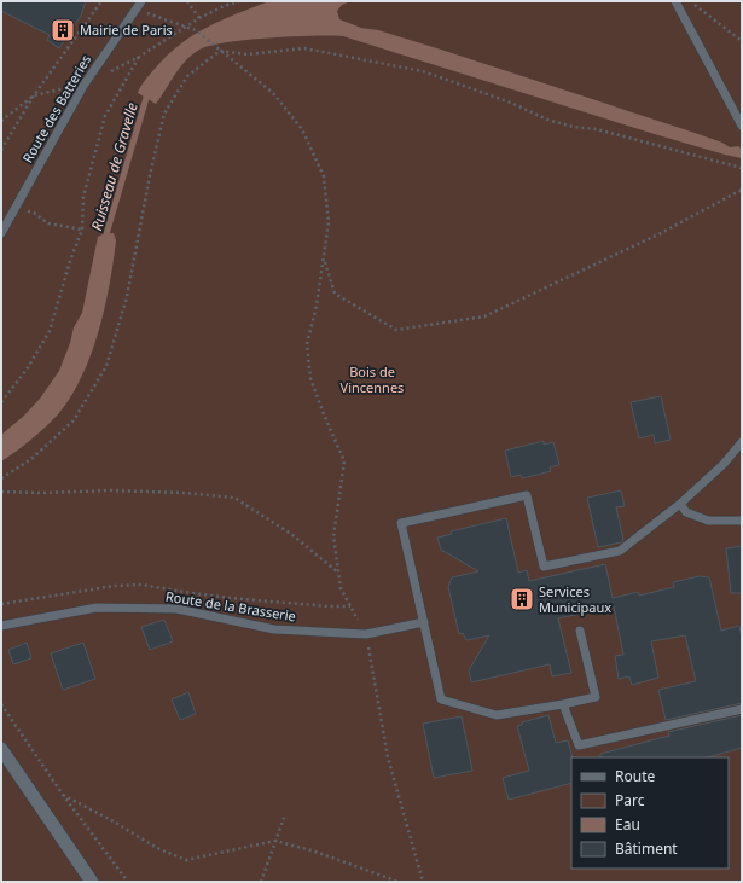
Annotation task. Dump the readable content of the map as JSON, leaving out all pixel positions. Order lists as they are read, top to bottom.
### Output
{
  "streets": {
    "lane": ["Route des Batteries", "Route de la Brasserie"]
  },
  "water": ["Ruisseau de Gravelle"],
  "parks": ["Bois de Vincennes"],
  "places": {
    "building": ["Mairie de Paris", "Services Municipaux"]
  },
  "legend": [
    "Route",
    "Parc",
    "Eau",
    "Bâtiment"
  ]
}
